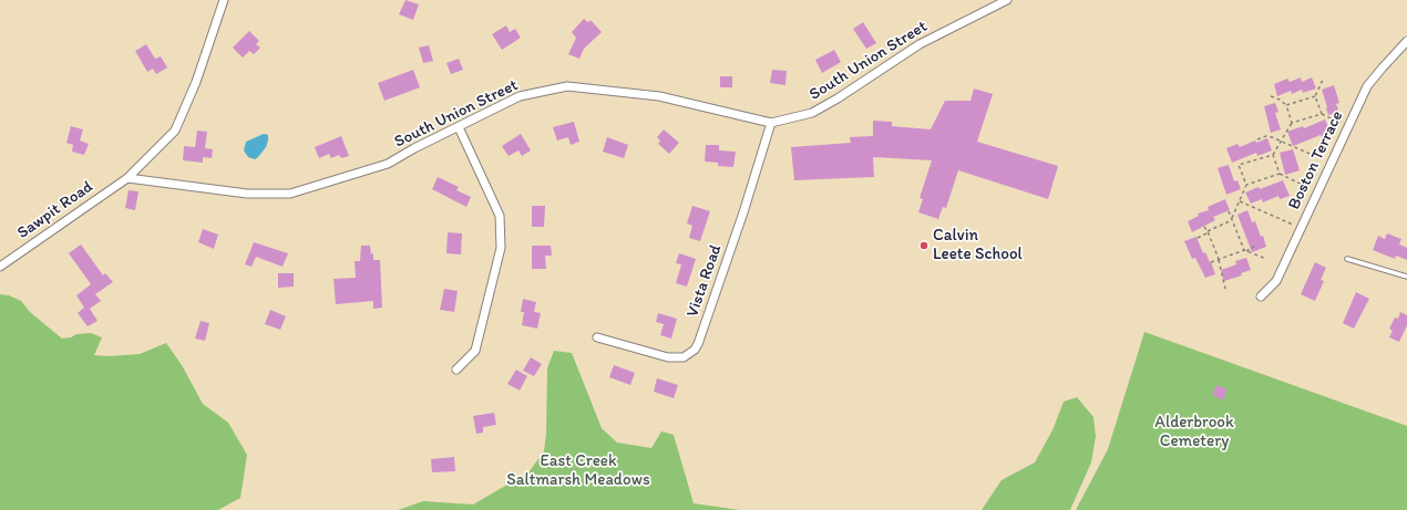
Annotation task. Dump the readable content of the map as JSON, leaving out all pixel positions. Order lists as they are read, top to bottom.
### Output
{
  "streets": {
    "street": [
      "South Union Street",
      "Boston Terrace",
      "Sawpit Road",
      "Vista Road"
    ]
  },
  "crossings": [
    ["South Union Street", "Sawpit Road"],
    ["South Union Street", "Vista Road"]
  ],
  "parks": ["Alderbrook Cemetery", "East Creek Saltmarsh Meadows"],
  "places": ["Calvin Leete School"]
}
